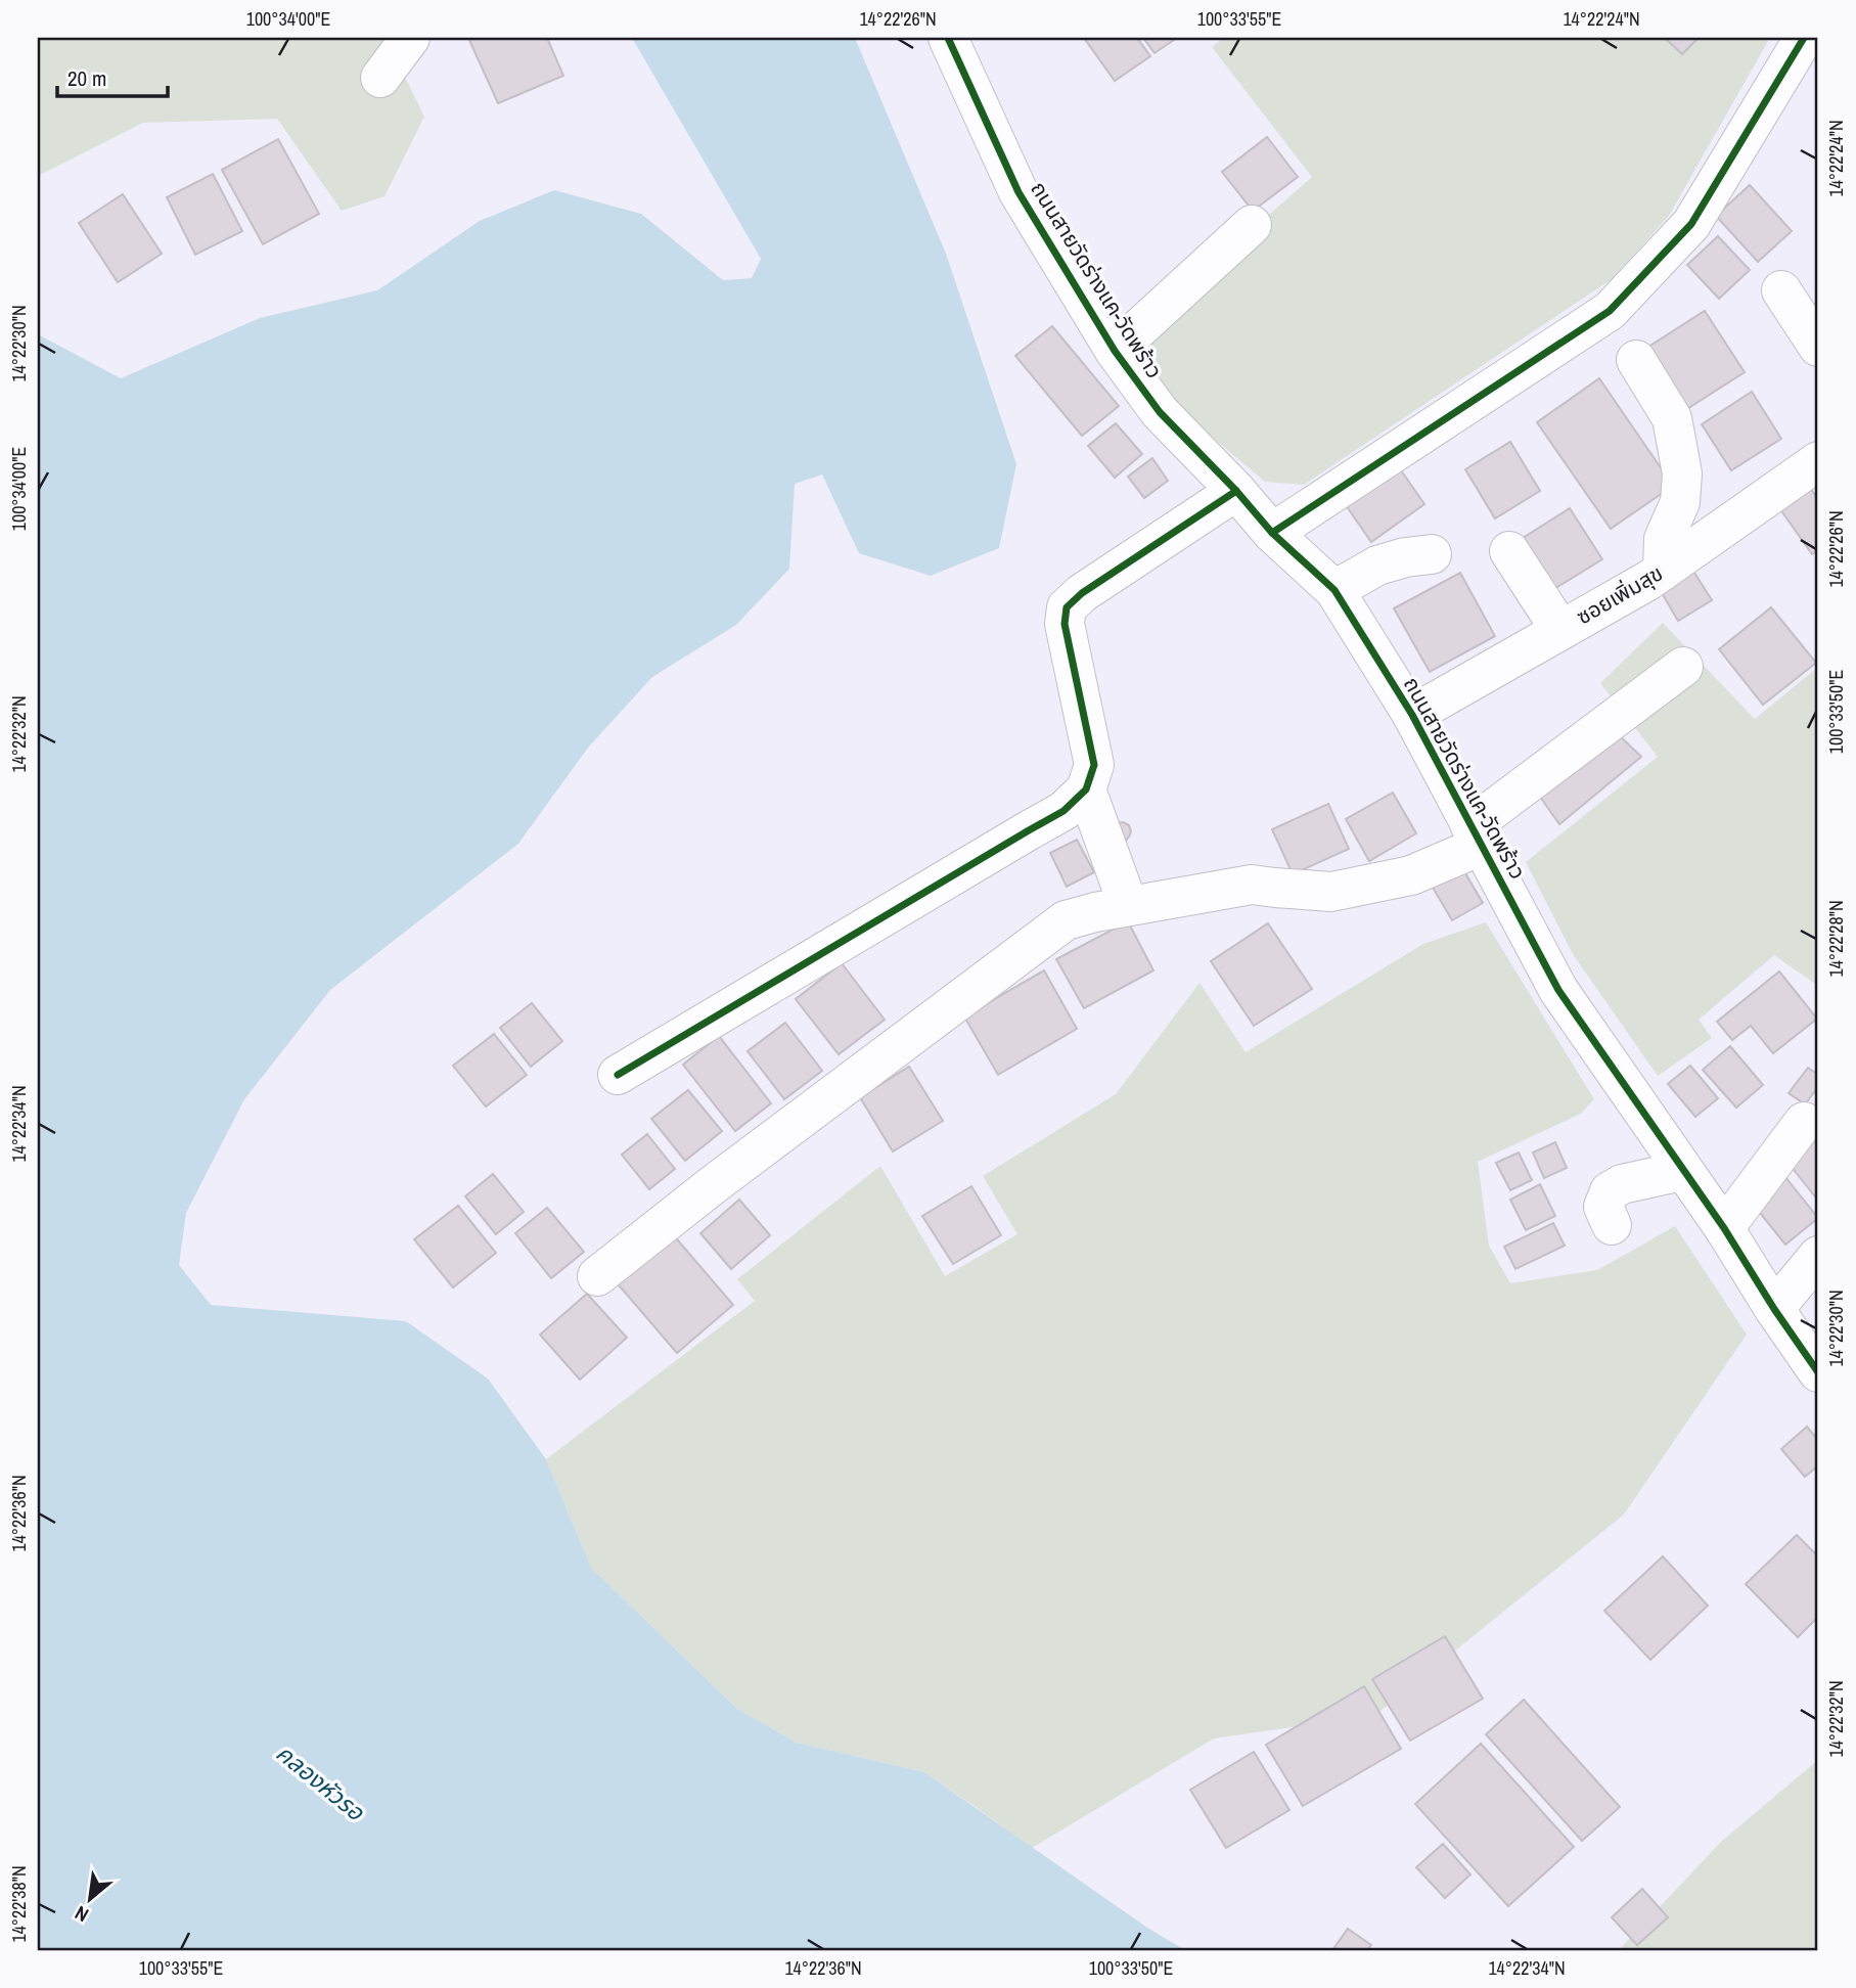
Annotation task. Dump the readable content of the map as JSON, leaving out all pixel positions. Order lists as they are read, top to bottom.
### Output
{
  "streets": {
    "street": ["ถนนสายวัดร่างแค-วัดพร้าว", "ซอยเพิ่มสุข"]
  },
  "crossings": [
    ["ถนนสายวัดร่างแค-วัดพร้าว", "ซอยเพิ่มสุข"]
  ],
  "water": ["คลองหัวรอ"],
  "scale_bar": "20 m",
  "north": "bottom left",
  "coordinates": [
    "100°34'00\"E",
    "14°22'26\"N",
    "100°33'55\"E",
    "14°22'24\"N",
    "14°22'30\"N",
    "100°33'50\"E",
    "14°22'32\"N",
    "14°22'28\"N",
    "14°22'34\"N",
    "14°22'36\"N",
    "14°22'38\"N"
  ]
}
